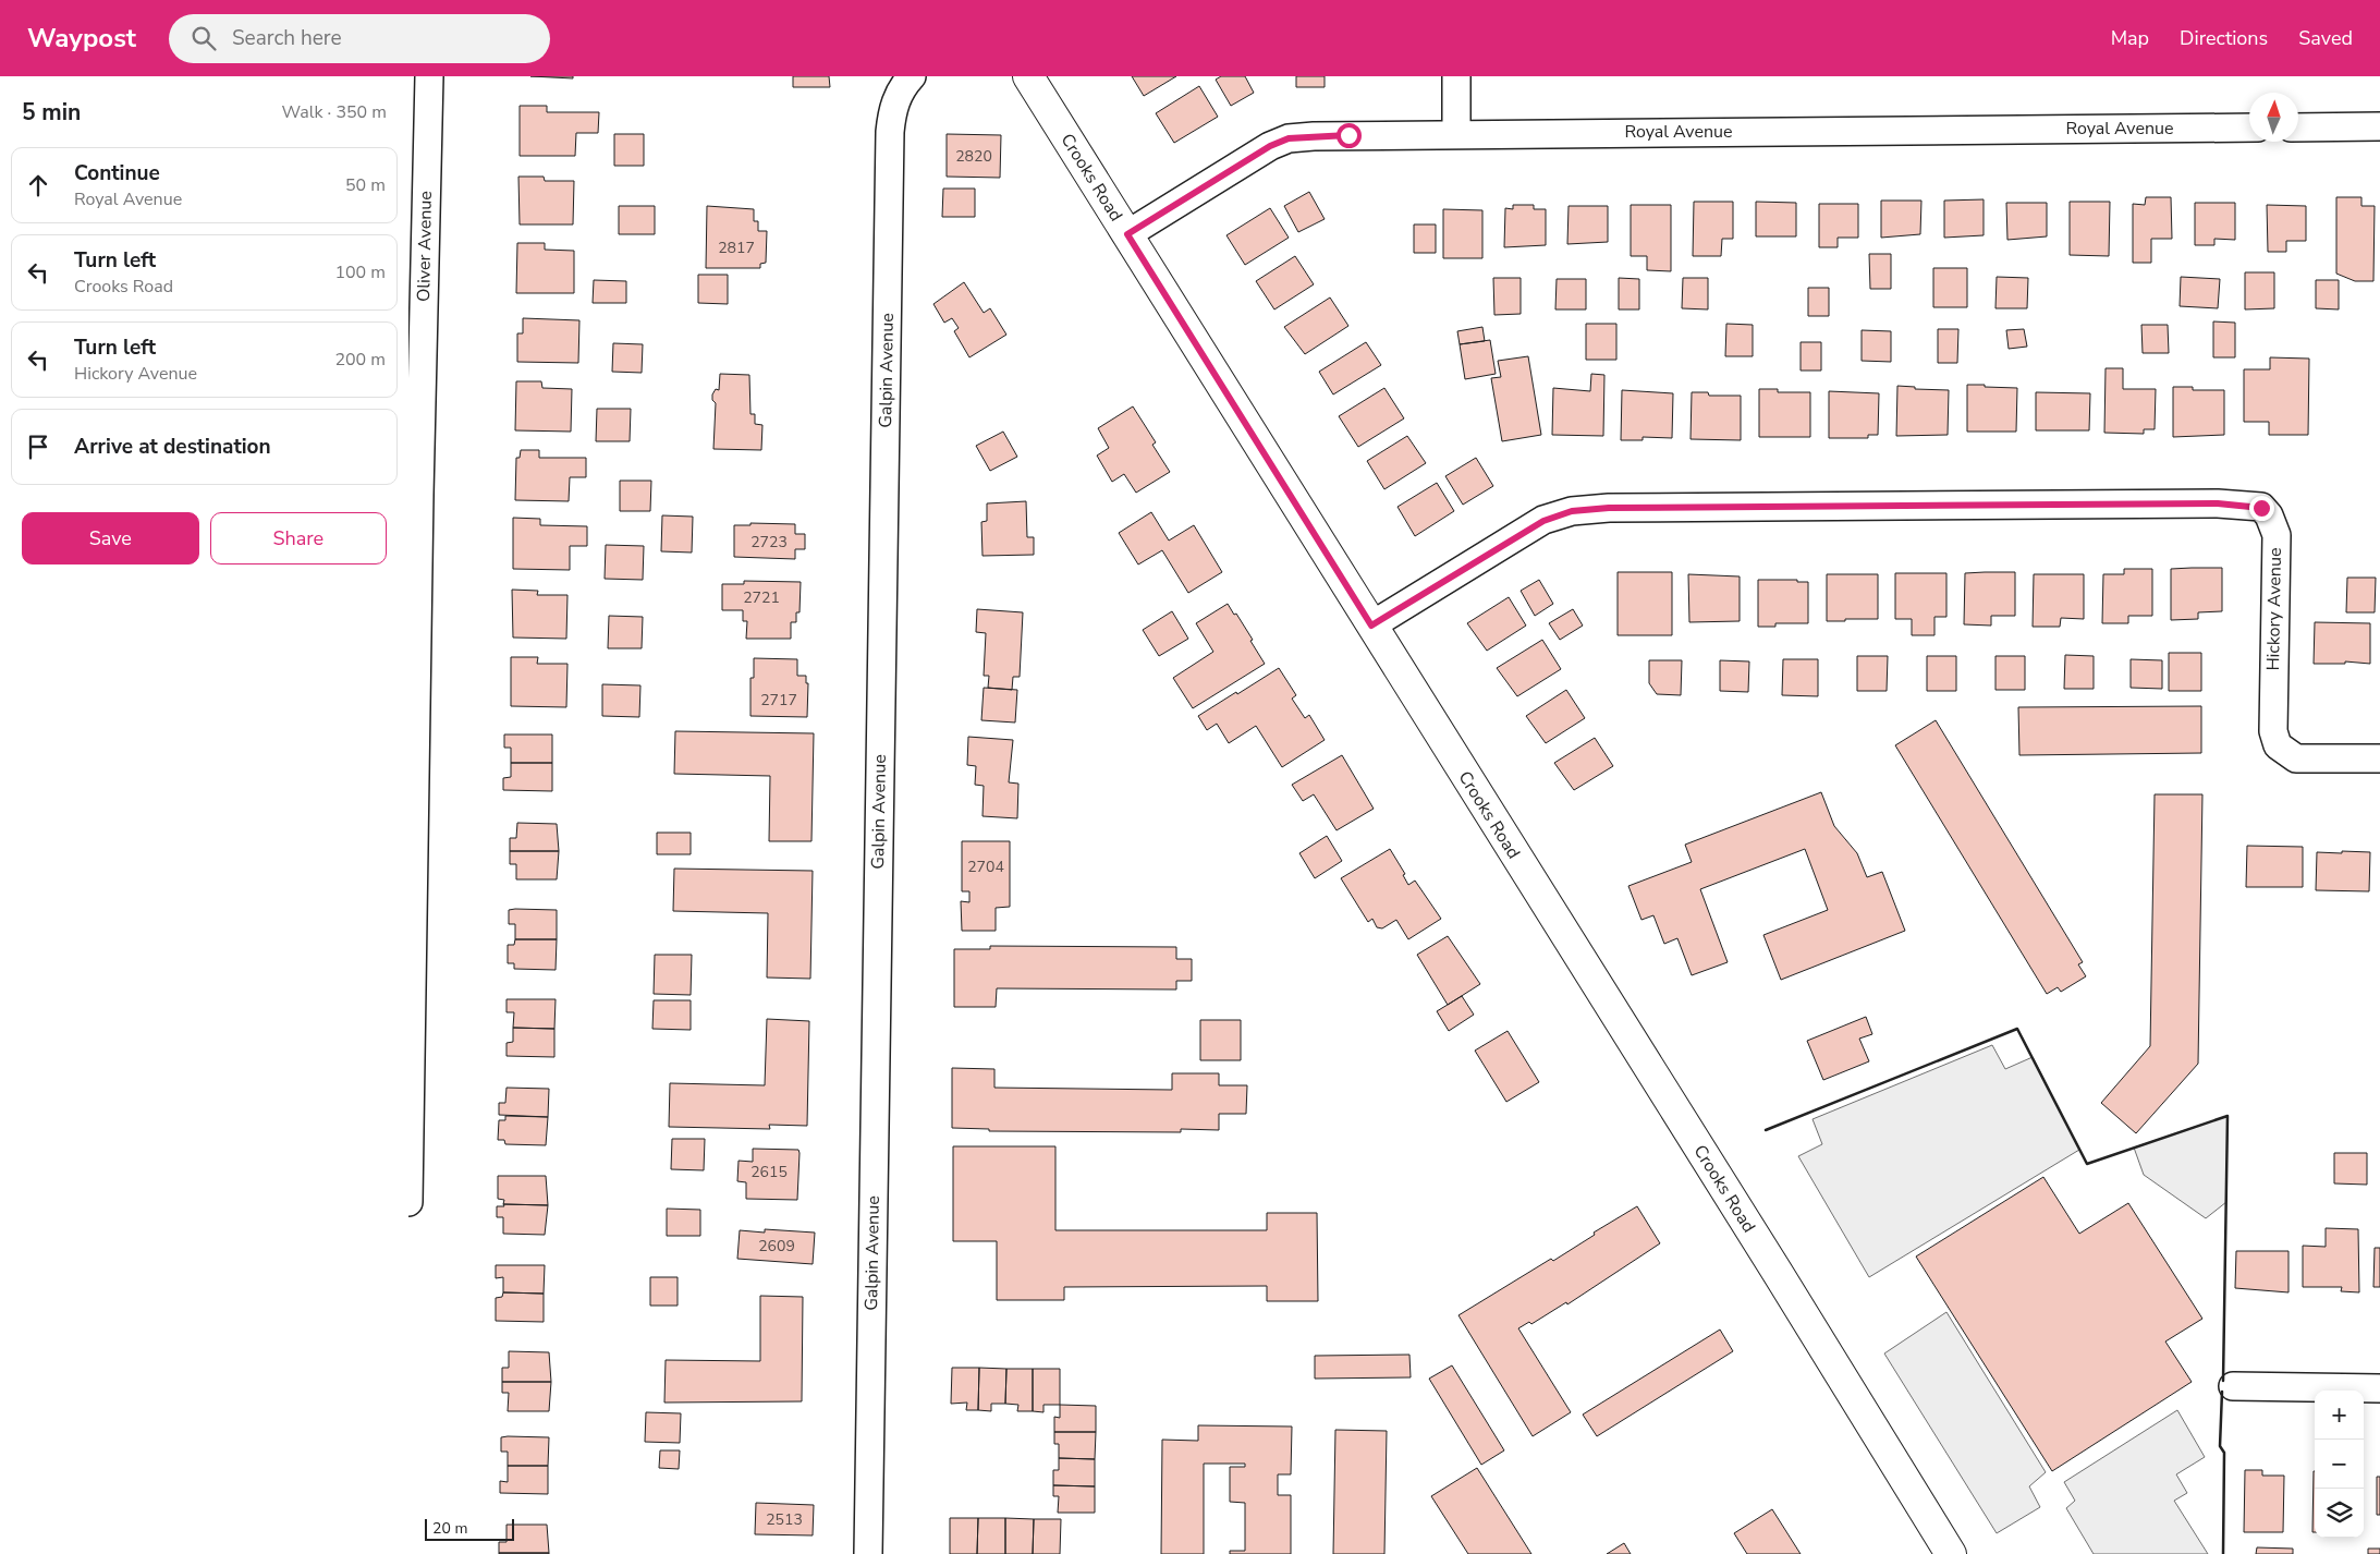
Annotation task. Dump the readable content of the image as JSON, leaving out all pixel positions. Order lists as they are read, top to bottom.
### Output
{
  "streets": {
    "main road": ["Crooks Road"],
    "street": [
      "Royal Avenue",
      "Oliver Avenue",
      "Galpin Avenue",
      "Hickory Avenue"
    ]
  },
  "crossings": [
    ["Royal Avenue", "Crooks Road"],
    ["Crooks Road", "Hickory Avenue"]
  ],
  "house_numbers": [
    "2820",
    "2817",
    "2723",
    "2721",
    "2717",
    "2704",
    "2615",
    "2609",
    "2513"
  ],
  "scale_bar": "20 m",
  "north": "top",
  "page": {
    "header": "Waypost",
    "search": "Search here",
    "nav": ["Map", "Directions", "Saved"],
    "heading": ["5 min", "Walk · 350 m"],
    "list": [
      ["Continue", "Royal Avenue", "50 m"],
      ["Turn left", "Crooks Road", "100 m"],
      ["Turn left", "Hickory Avenue", "200 m"],
      "Arrive at destination"
    ],
    "buttons": ["Save", "Share"],
    "map_buttons": ["+", "−"],
    "scale": "20 m"
  }
}
